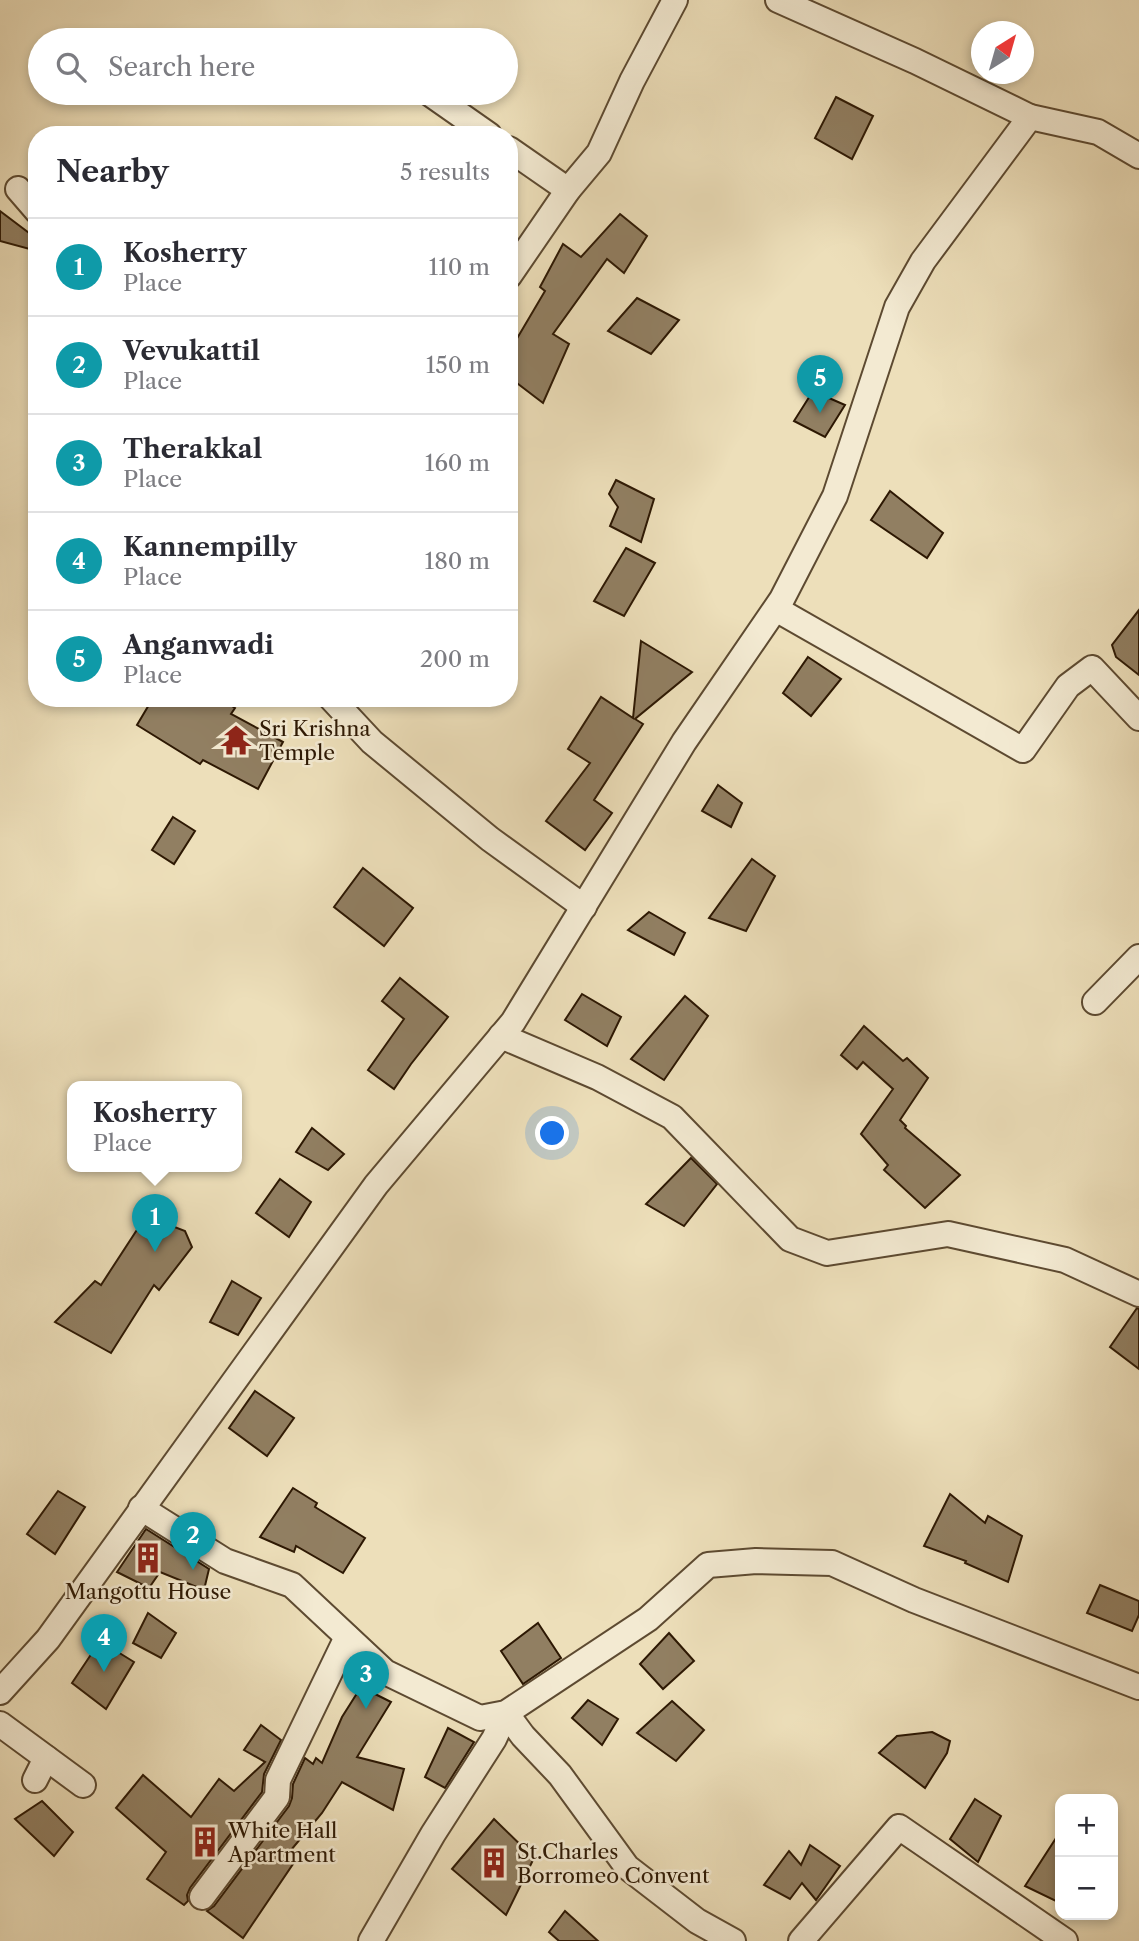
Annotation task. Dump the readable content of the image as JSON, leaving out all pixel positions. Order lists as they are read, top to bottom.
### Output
{
  "places": {
    "temple": ["Sri Krishna Temple"],
    "building": ["Mangottu House", "White Hall Apartment", "St.Charles Borromeo Convent"]
  },
  "north": "top right",
  "page": {
    "search": "Search here",
    "heading": ["Nearby", "5 results"],
    "list": [
      {
        "mark": "1",
        "name": "Kosherry",
        "note": "Place",
        "value": "110 m"
      },
      {
        "mark": "2",
        "name": "Vevukattil",
        "note": "Place",
        "value": "150 m"
      },
      {
        "mark": "3",
        "name": "Therakkal",
        "note": "Place",
        "value": "160 m"
      },
      {
        "mark": "4",
        "name": "Kannempilly",
        "note": "Place",
        "value": "180 m"
      },
      {
        "mark": "5",
        "name": "Anganwadi",
        "note": "Place",
        "value": "200 m"
      }
    ],
    "pins": [
      "5",
      "1",
      "2",
      "4",
      "3"
    ],
    "popup": ["Kosherry", "Place"],
    "map_buttons": ["+", "−"]
  }
}
